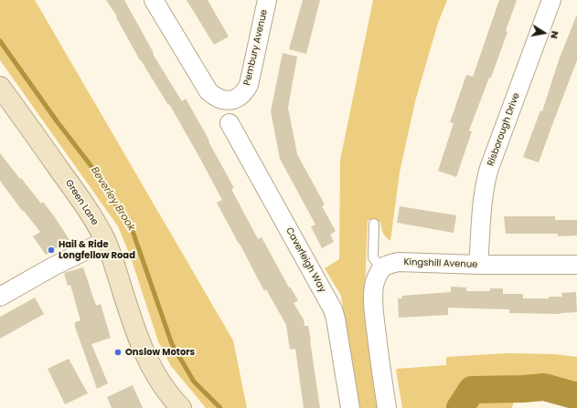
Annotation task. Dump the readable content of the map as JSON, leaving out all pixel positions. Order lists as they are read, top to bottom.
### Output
{
  "streets": {
    "street": [
      "Pembury Avenue",
      "Risborough Drive",
      "Green Lane",
      "Caverleigh Way",
      "Kingshill Avenue"
    ]
  },
  "crossings": [
    ["Risborough Drive", "Kingshill Avenue"]
  ],
  "water": ["Beverley Brook"],
  "places": ["Hail & Ride Longfellow Road", "Onslow Motors"],
  "north": "right"
}
